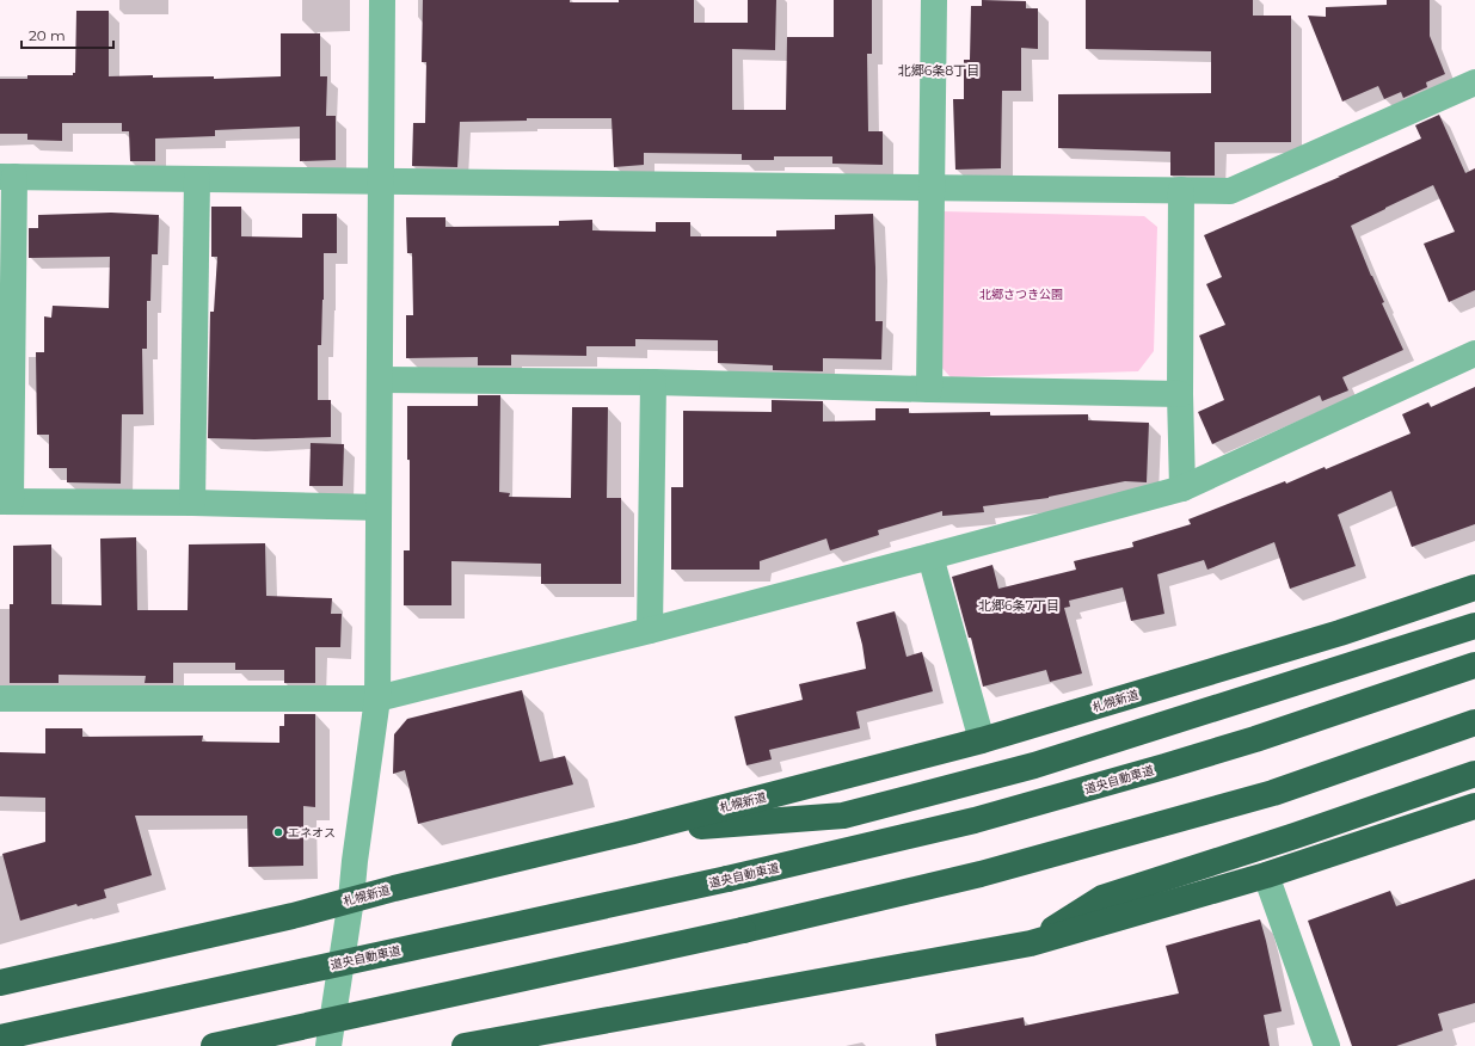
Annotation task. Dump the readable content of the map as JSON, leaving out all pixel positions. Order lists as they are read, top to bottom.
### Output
{
  "streets": {
    "highway": ["札幌新道", "道央自動車道"]
  },
  "districts": ["北郷6条8丁目", "北郷6条7丁目"],
  "parks": ["北郷さつき公園"],
  "places": ["エネオス"],
  "scale_bar": "20 m"
}
